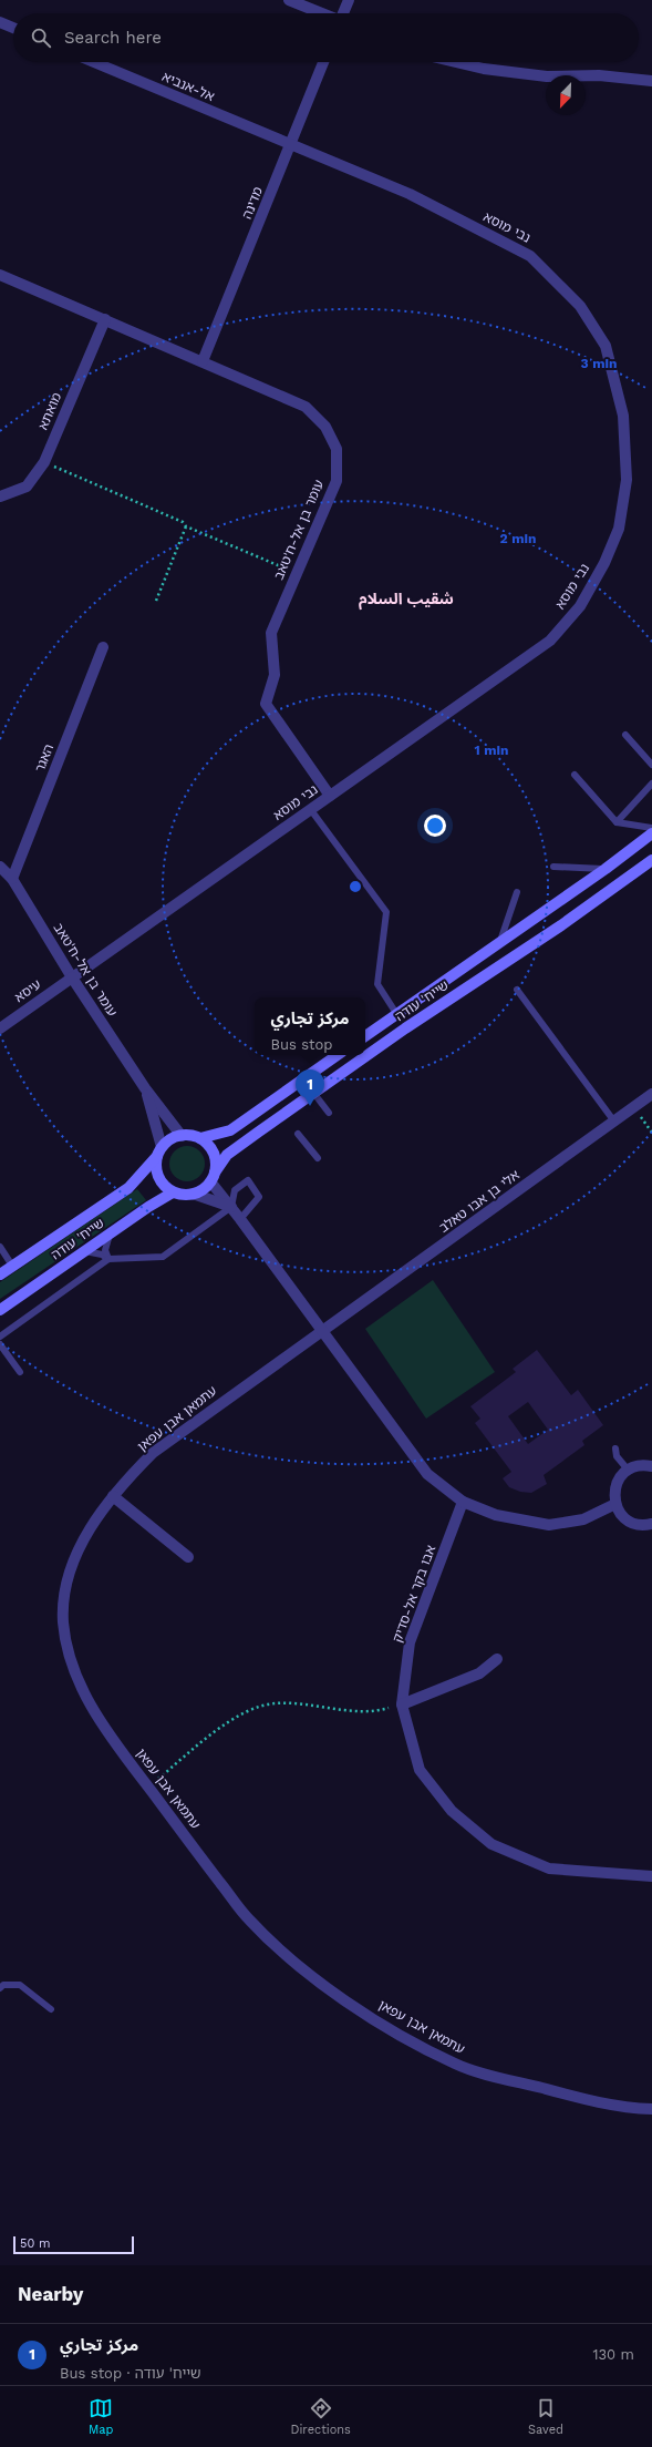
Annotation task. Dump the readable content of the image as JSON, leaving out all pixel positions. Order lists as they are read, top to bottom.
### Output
{
  "streets": {
    "main road": ["שייח' עודה"],
    "street": [
      "אל-אנביא",
      "מדינה",
      "נבי מוסא",
      "מואתא",
      "עומר בן אל-ח'טאב",
      "האגר",
      "עיסא",
      "אלי בן אבו טאלב",
      "עתמאן אבן עפאן",
      "אבו בקר אל-סדיק"
    ]
  },
  "crossings": [
    ["אל-אנביא", "מדינה"],
    ["אל-אנביא", "נבי מוסא"],
    ["מדינה", "נבי מוסא"],
    ["מדינה", "עומר בן אל-ח'טאב"],
    ["נבי מוסא", "עומר בן אל-ח'טאב"],
    ["נבי מוסא", "עיסא"],
    ["מואתא", "עומר בן אל-ח'טאב"],
    ["עומר בן אל-ח'טאב", "האגר"],
    ["עומר בן אל-ח'טאב", "עיסא"],
    ["עומר בן אל-ח'טאב", "שייח' עודה"],
    ["אלי בן אבו טאלב", "עתמאן אבן עפאן"]
  ],
  "districts": ["شقيب السلام"],
  "scale_bar": "50 m",
  "north": "bottom left",
  "page": {
    "search": "Search here",
    "popup": ["مركز تجاري", "Bus stop"],
    "pins": "1",
    "scale": "50 m",
    "heading": "Nearby",
    "list": [
      {
        "mark": "1",
        "name": "مركز تجاري",
        "note": "Bus stop · שייח' עודה",
        "value": "130 m"
      }
    ],
    "nav": ["Map", "Directions", "Saved"]
  },
  "rings": ["3 min", "2 min", "1 min"]
}
